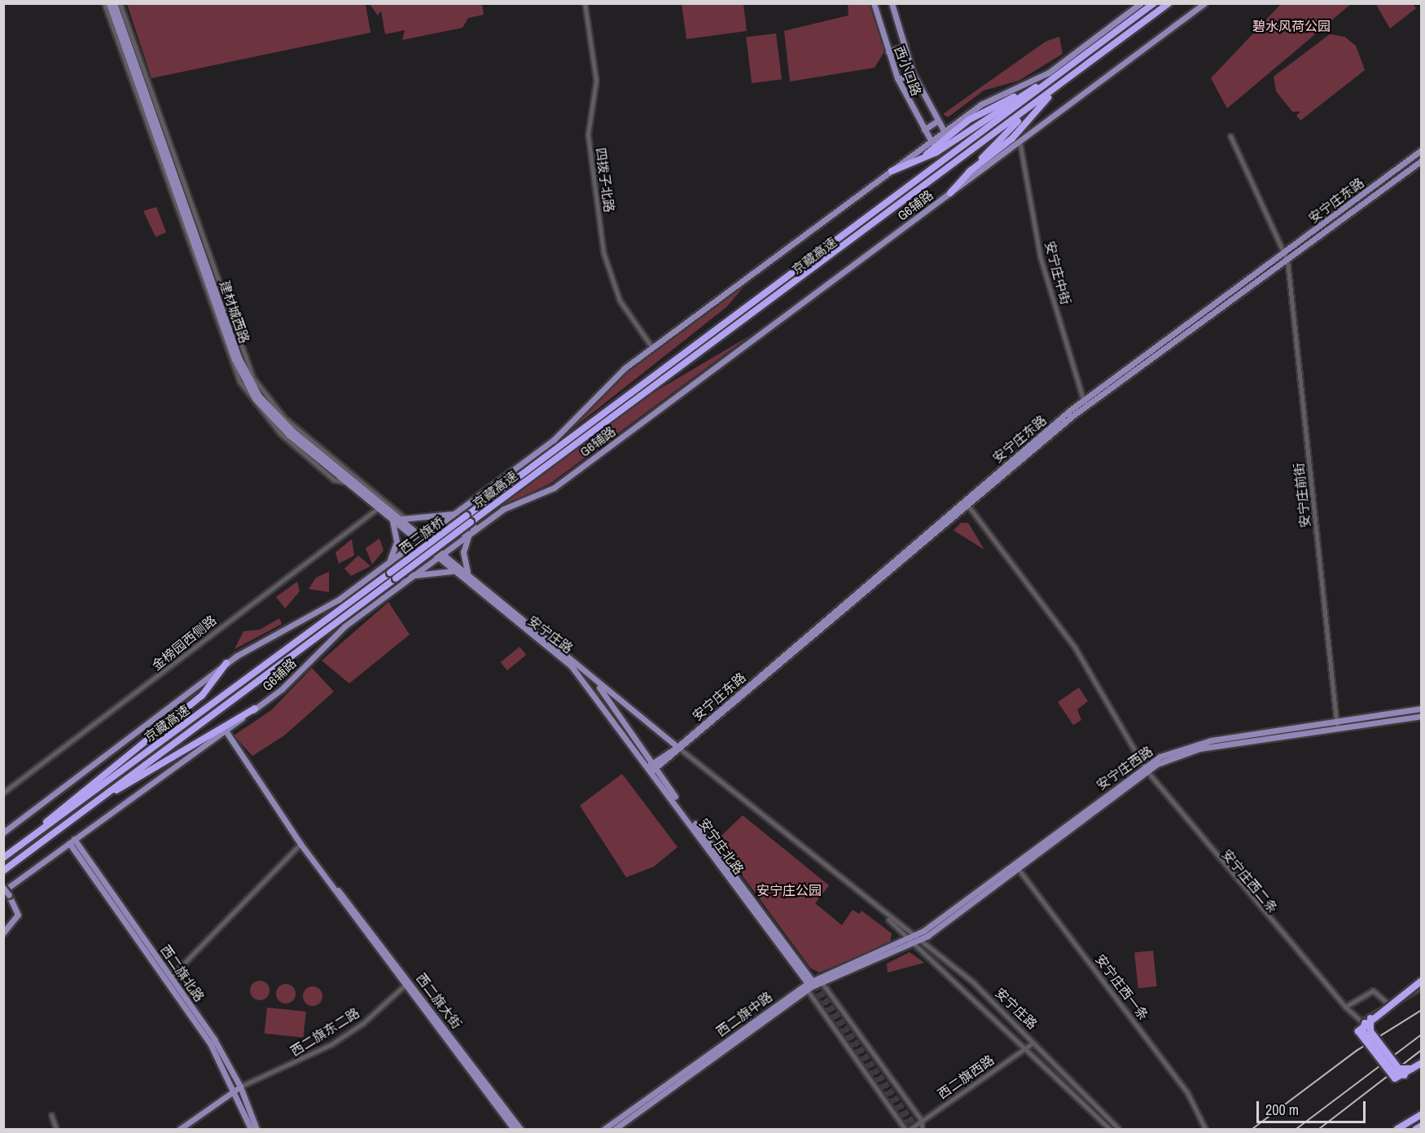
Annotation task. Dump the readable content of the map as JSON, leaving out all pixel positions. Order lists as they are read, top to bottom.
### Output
{
  "streets": {
    "highway": ["京藏高速", "西三旗桥"],
    "main road": [
      "西小口路",
      "安宁庄东路",
      "G6辅路",
      "建材城西路",
      "安宁庄路",
      "安宁庄西路",
      "安宁庄北路",
      "西二旗北路",
      "西二旗大街",
      "西二旗中路"
    ],
    "street": [
      "四拨子北路",
      "安宁庄中街",
      "安宁庄前街",
      "金榜园西侧路",
      "安宁庄西二条",
      "安宁庄西一条",
      "西二旗东二路",
      "西二旗西路"
    ]
  },
  "crossings": [
    ["安宁庄东路", "安宁庄中街"],
    ["安宁庄东路", "安宁庄前街"],
    ["安宁庄东路", "安宁庄路"],
    ["安宁庄东路", "安宁庄北路"],
    ["安宁庄东路", "安宁庄西二条"],
    ["G6辅路", "安宁庄中街"],
    ["G6辅路", "建材城西路"],
    ["G6辅路", "安宁庄路"],
    ["G6辅路", "西二旗北路"],
    ["G6辅路", "西二旗大街"],
    ["京藏高速", "西三旗桥"],
    ["建材城西路", "安宁庄路"],
    ["建材城西路", "金榜园西侧路"],
    ["安宁庄前街", "安宁庄西路"],
    ["安宁庄路", "安宁庄西路"],
    ["安宁庄路", "安宁庄北路"],
    ["安宁庄路", "西二旗中路"],
    ["安宁庄路", "西二旗西路"],
    ["安宁庄西路", "安宁庄西二条"],
    ["安宁庄西路", "安宁庄西一条"],
    ["安宁庄西路", "西二旗中路"],
    ["安宁庄北路", "西二旗中路"],
    ["西二旗北路", "西二旗东二路"],
    ["安宁庄西一条", "西二旗中路"],
    ["西二旗大街", "西二旗东二路"]
  ],
  "parks": ["碧水风荷公园", "安宁庄公园"],
  "scale_bar": "200 m"
}
